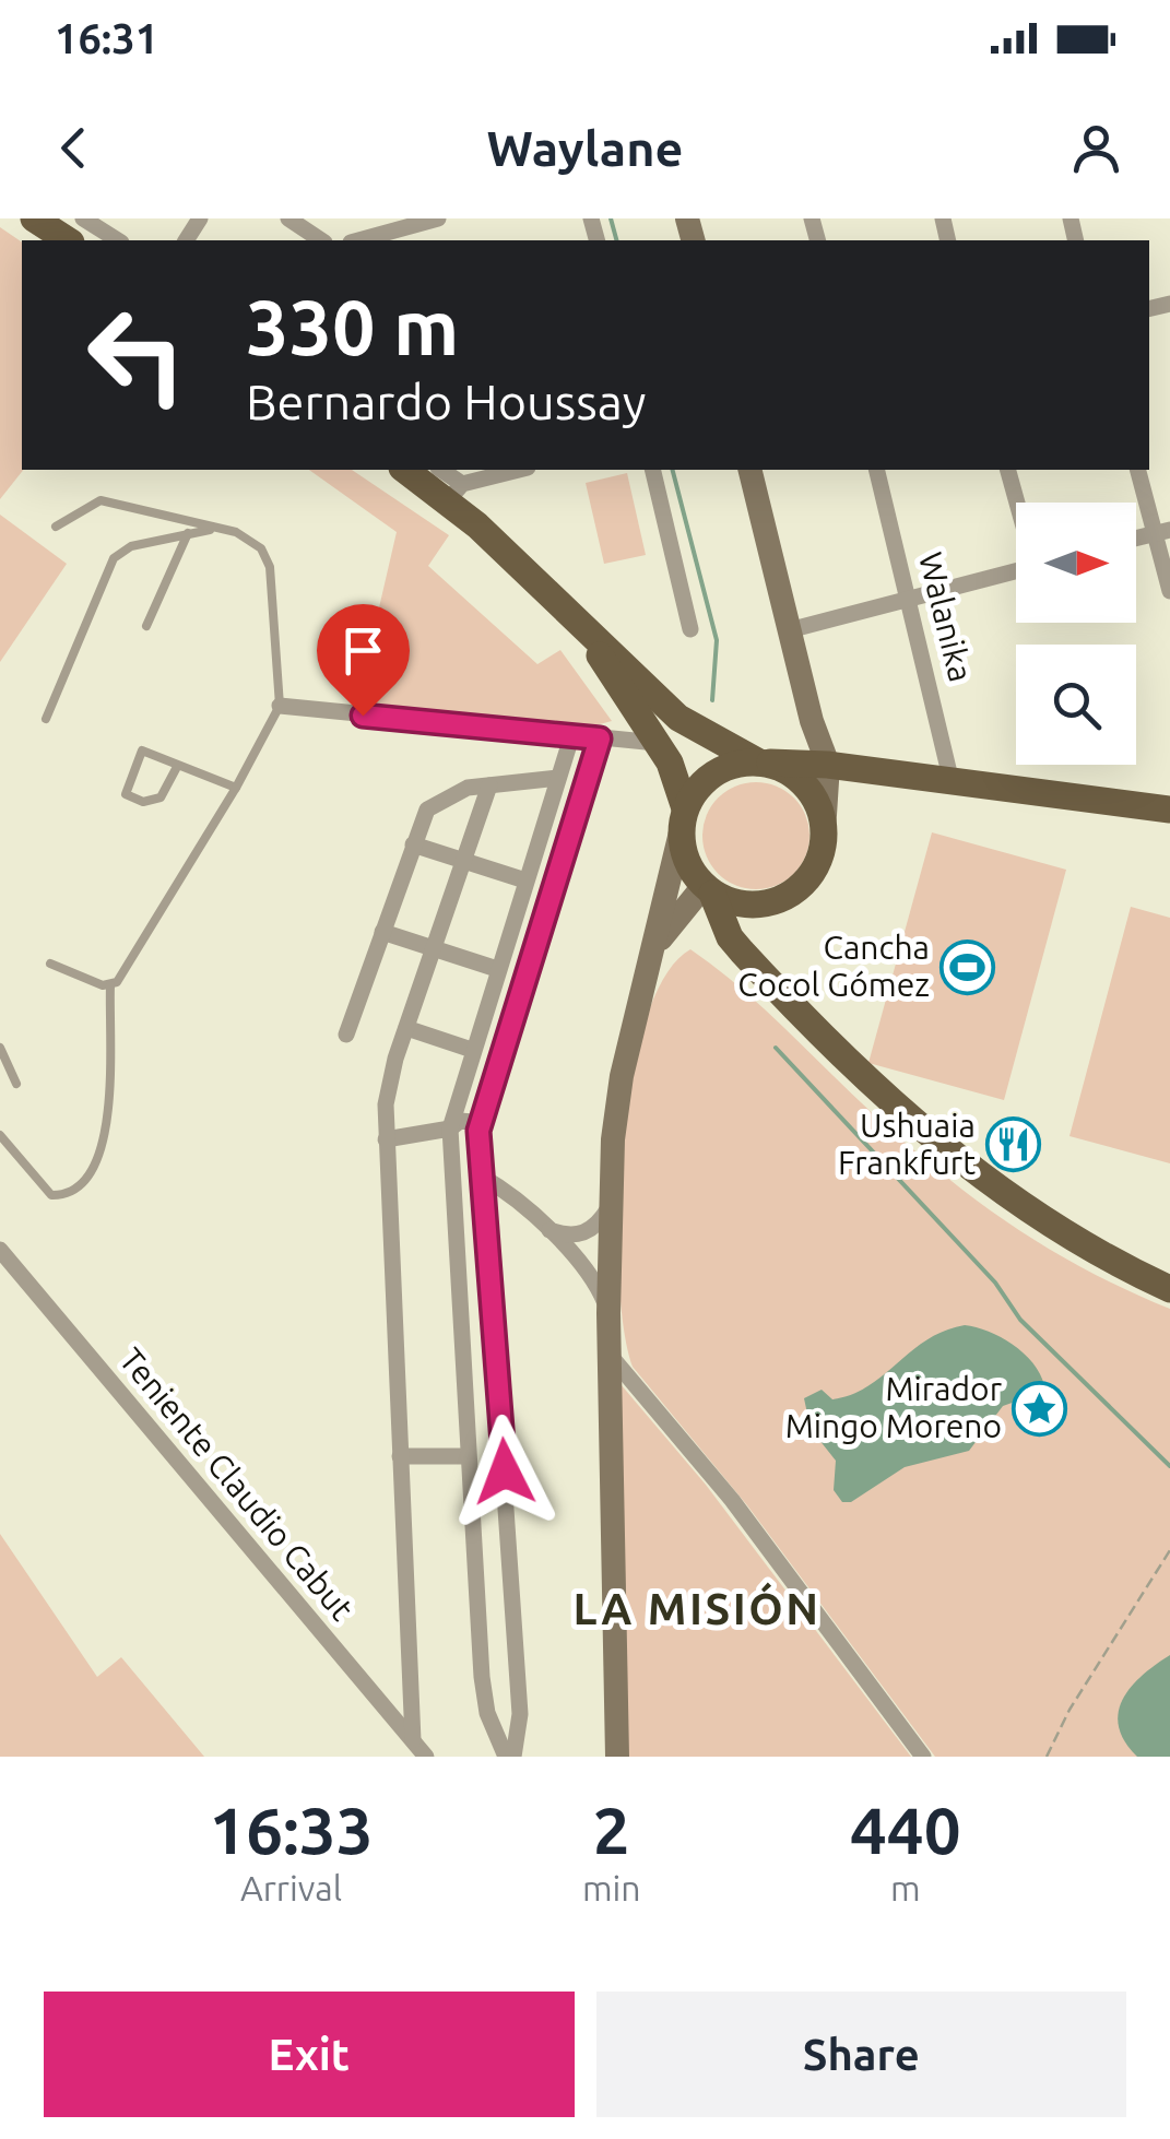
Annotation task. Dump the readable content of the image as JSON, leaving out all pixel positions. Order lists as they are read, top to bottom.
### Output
{
  "streets": {
    "street": ["Walanika", "Teniente Claudio Cabut"]
  },
  "districts": ["LA MISIÓN"],
  "places": {
    "sports": ["Cancha Cocol Gómez"],
    "restaurant": ["Ushuaia Frankfurt"],
    "place": ["Mirador Mingo Moreno"]
  },
  "north": "right",
  "page": {
    "status": "16:31",
    "header": "Waylane",
    "turn": ["330 m", "Bernardo Houssay"],
    "eta": [
      "16:33",
      "Arrival",
      "2",
      "min",
      "440",
      "m"
    ],
    "buttons": ["Exit", "Share"]
  }
}
